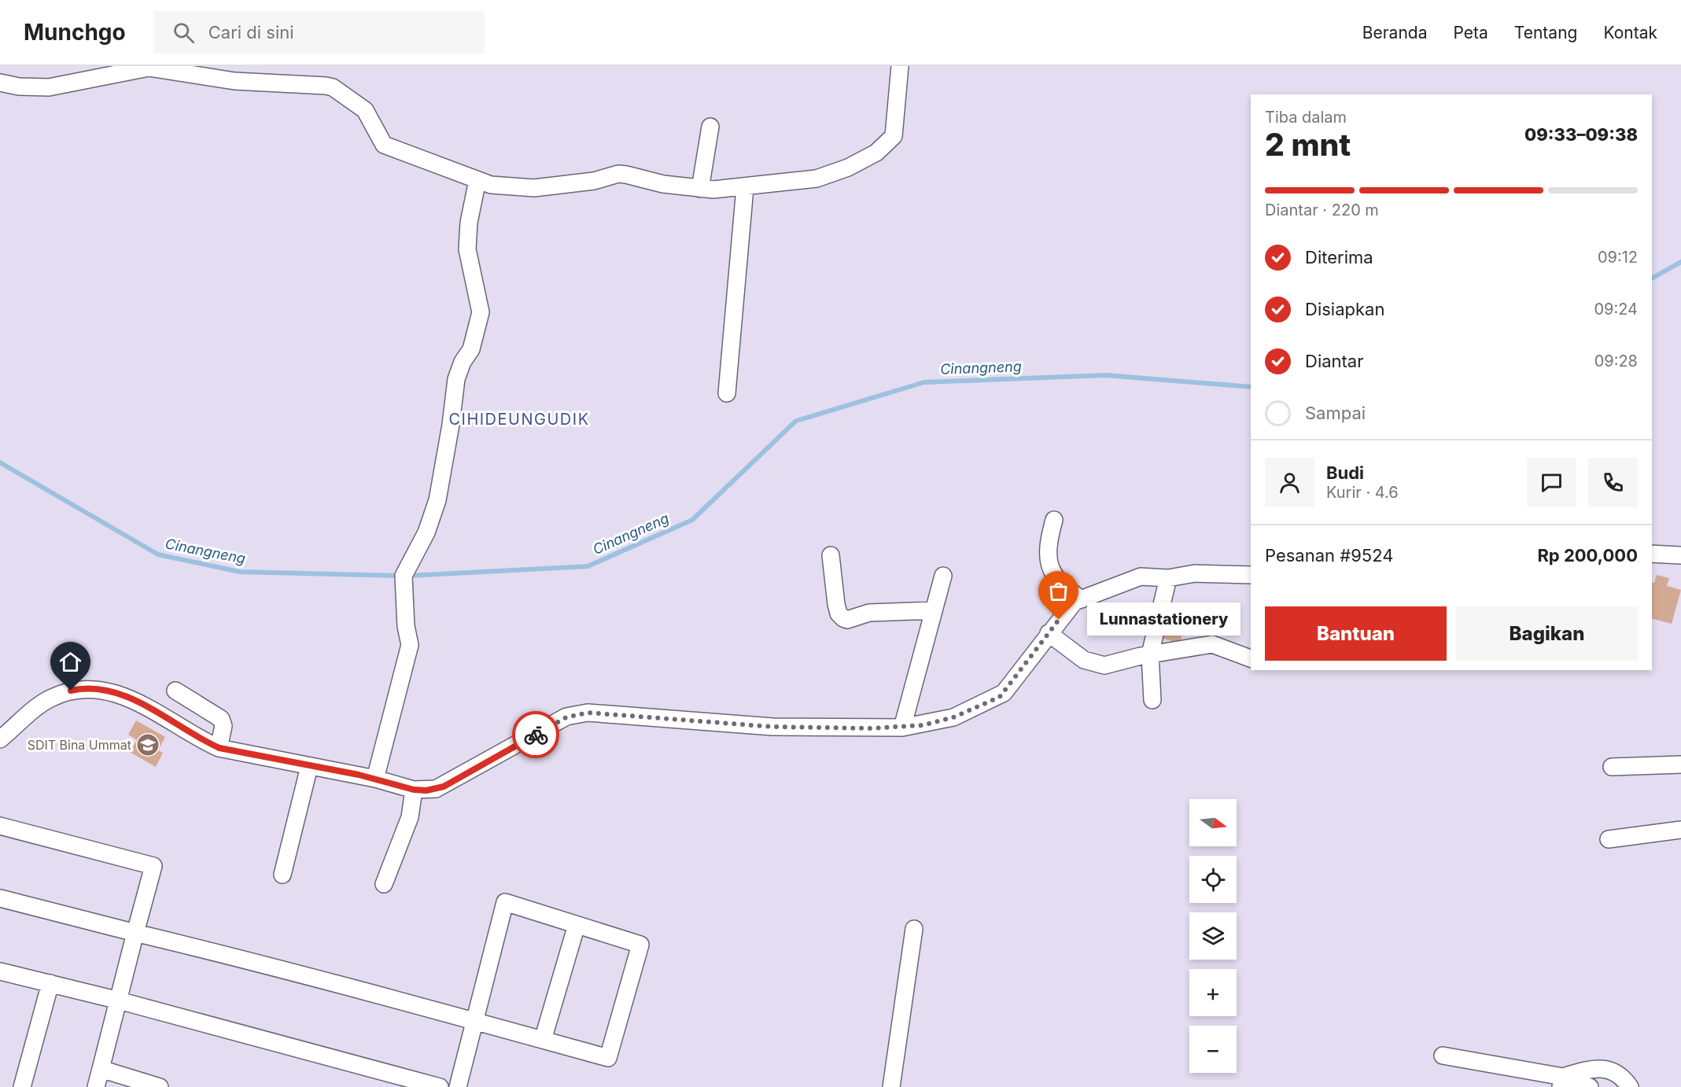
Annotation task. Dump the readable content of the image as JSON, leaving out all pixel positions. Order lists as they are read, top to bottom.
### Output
{
  "districts": ["CIHIDEUNGUDIK"],
  "water": ["Cinangneng"],
  "places": {
    "other": ["Lunnastationery"],
    "school or university": ["SDIT Bina Ummat"]
  },
  "north": "right",
  "page": {
    "header": "Munchgo",
    "search": "Cari di sini",
    "nav": [
      "Beranda",
      "Peta",
      "Tentang",
      "Kontak"
    ],
    "heading": ["2 mnt", "Tiba dalam", "09:33–09:38"],
    "panel": [
      "Budi",
      "Kurir · 4.6",
      "Pesanan #9524",
      "Rp 200,000"
    ],
    "bar": "Diantar · 220 m",
    "list": [
      ["Diterima", "09:12"],
      ["Disiapkan", "09:24"],
      ["Diantar", "09:28"],
      "Sampai"
    ],
    "buttons": ["Bantuan", "Bagikan"],
    "bubble": "Lunnastationery",
    "map_buttons": ["+", "−"]
  }
}
